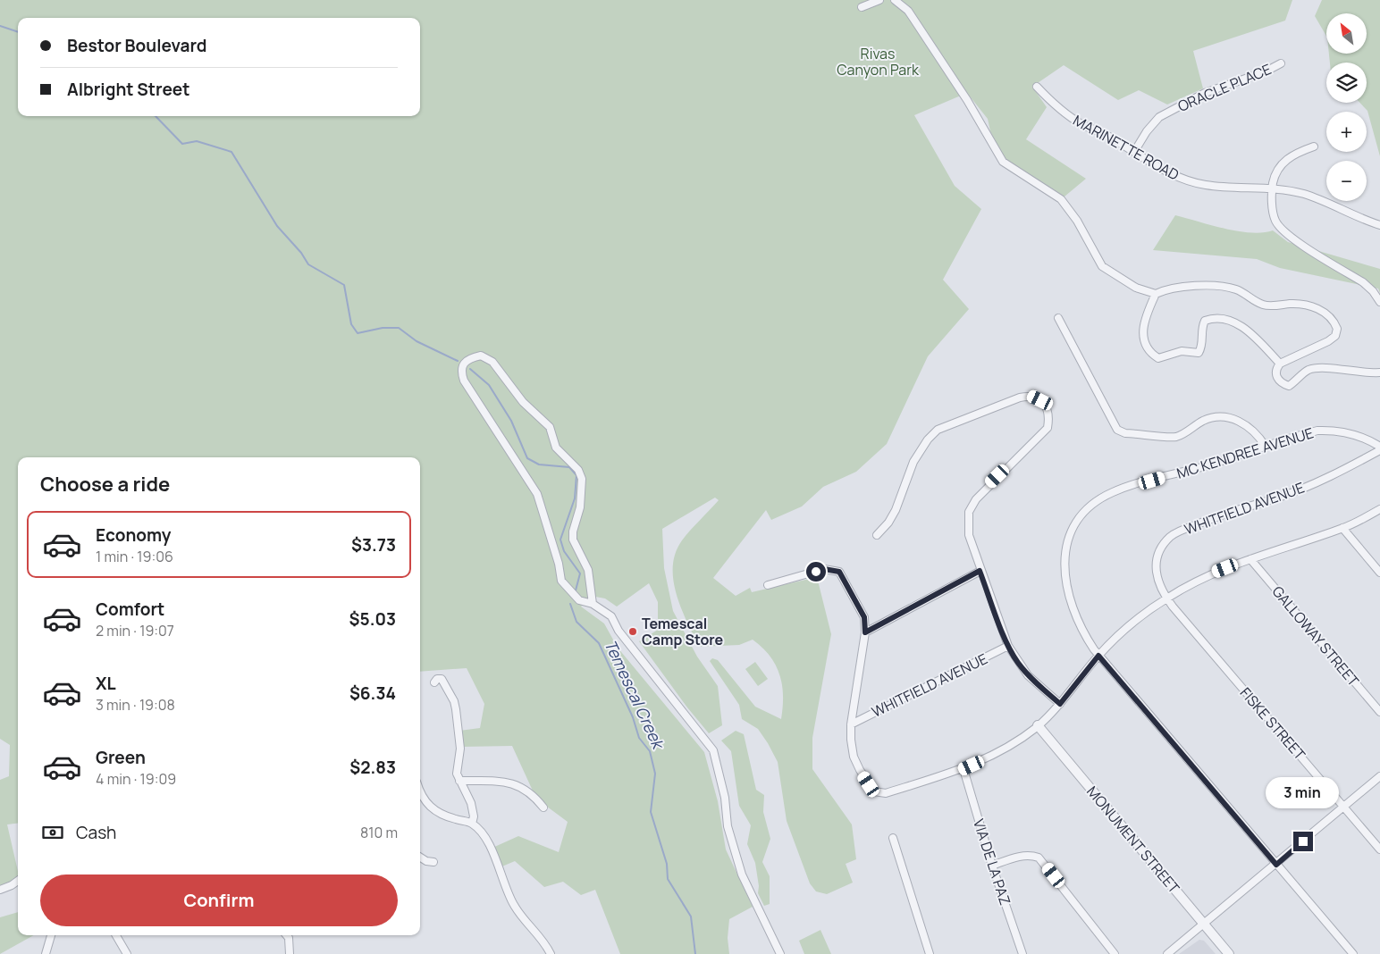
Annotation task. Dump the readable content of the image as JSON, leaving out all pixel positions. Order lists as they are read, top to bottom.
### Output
{
  "streets": {
    "street": [
      "ORACLE PLACE",
      "MARINETTE ROAD",
      "MC KENDREE AVENUE",
      "WHITFIELD AVENUE",
      "GALLOWAY STREET",
      "FISKE STREET",
      "MONUMENT STREET",
      "VIA DE LA PAZ"
    ]
  },
  "crossings": [
    ["ORACLE PLACE", "MARINETTE ROAD"],
    ["WHITFIELD AVENUE", "FISKE STREET"]
  ],
  "water": ["Temescal Creek"],
  "parks": ["Rivas Canyon Park"],
  "places": ["Temescal Camp Store"],
  "north": "top left",
  "page": {
    "map_buttons": ["+", "−"],
    "banner": ["Bestor Boulevard", "Albright Street"],
    "heading": "Choose a ride",
    "list": [
      {
        "name": "Economy",
        "note": "1 min · 19:06",
        "value": "$3.73"
      },
      {
        "name": "Comfort",
        "note": "2 min · 19:07",
        "value": "$5.03"
      },
      {
        "name": "XL",
        "note": "3 min · 19:08",
        "value": "$6.34"
      },
      {
        "name": "Green",
        "note": "4 min · 19:09",
        "value": "$2.83"
      }
    ],
    "bubble": "3 min",
    "pay": ["Cash", "810 m"],
    "buttons": "Confirm"
  }
}
